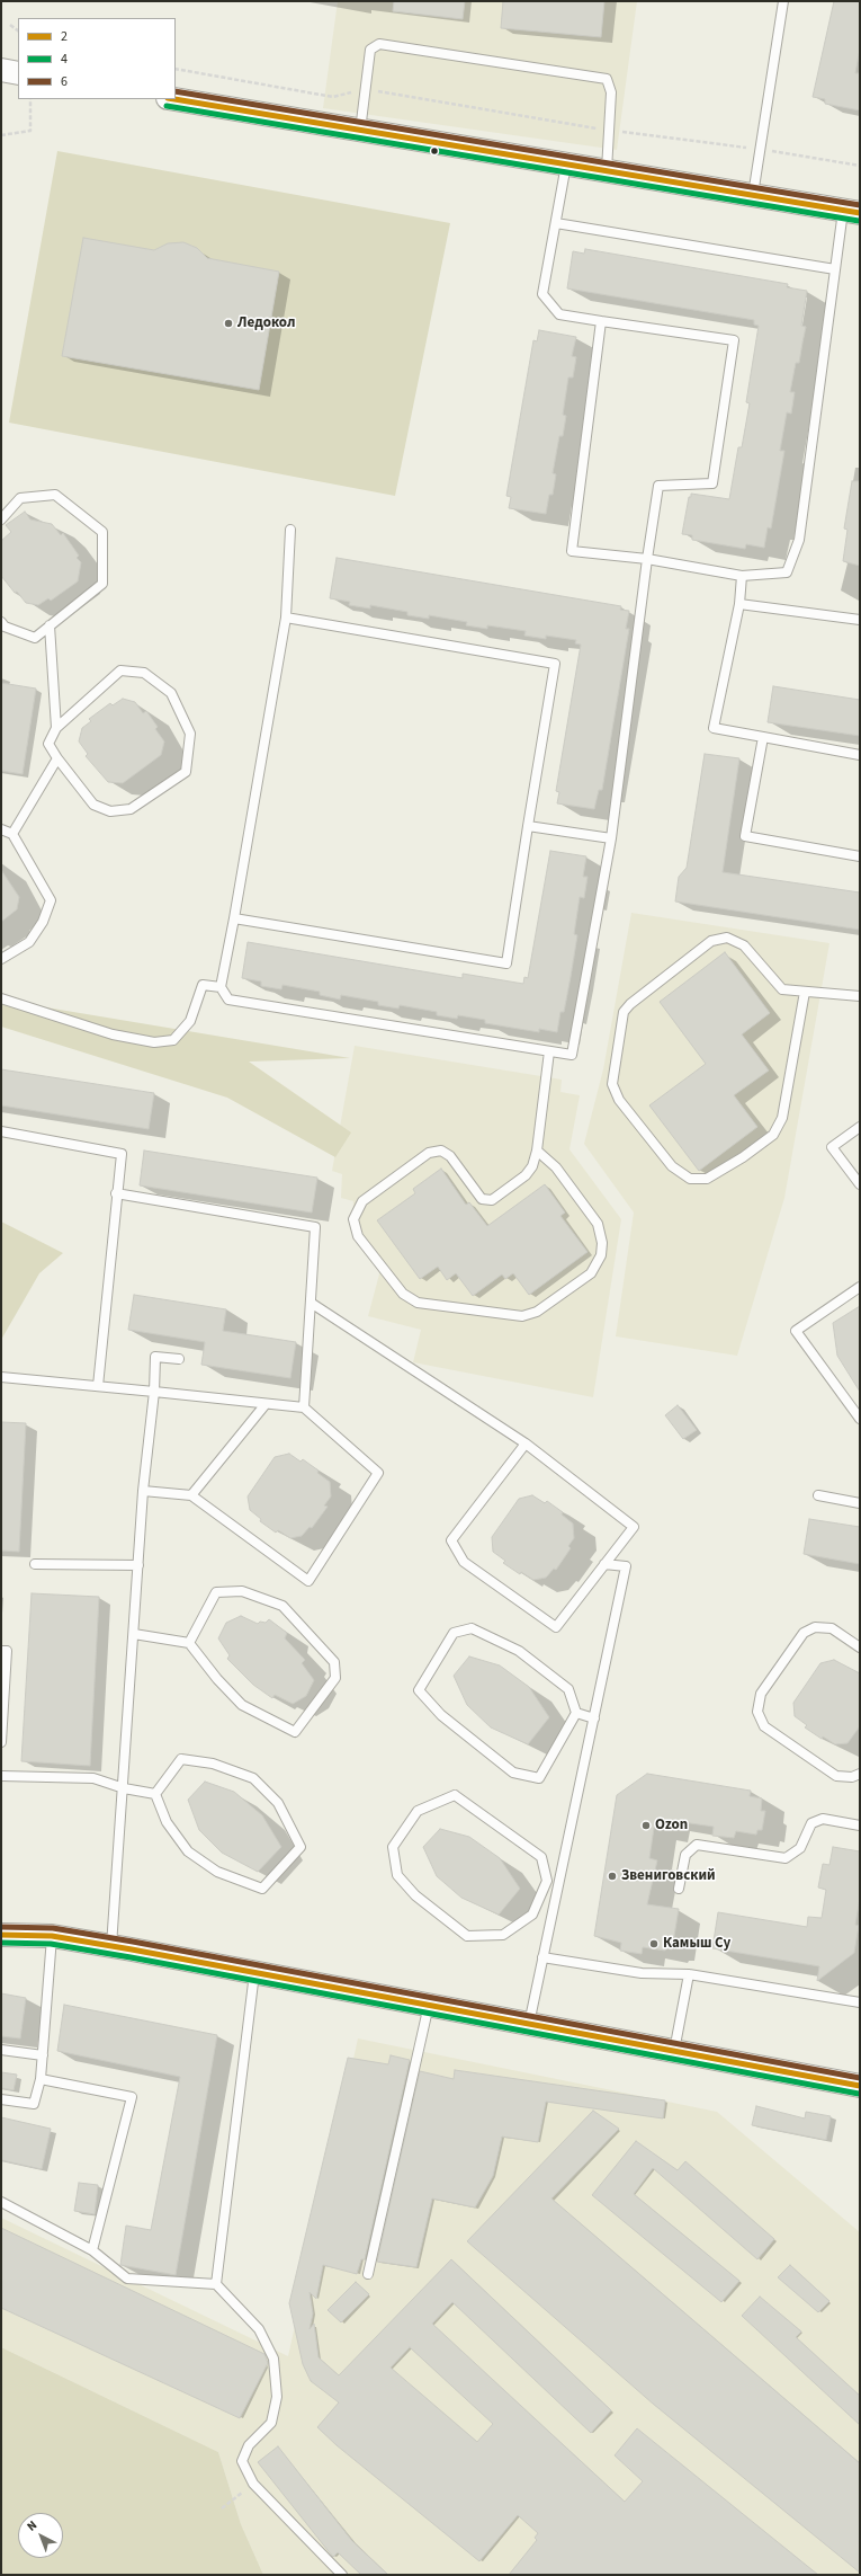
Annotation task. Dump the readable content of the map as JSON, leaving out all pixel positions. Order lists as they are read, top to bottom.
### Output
{
  "places": [
    "Ледокол",
    "Ozon",
    "Звениговский",
    "Камыш Су"
  ],
  "lines": ["transit line 6", "transit line 2", "transit line 4"],
  "legend": ["2", "4", "6"],
  "north": "top left"
}
